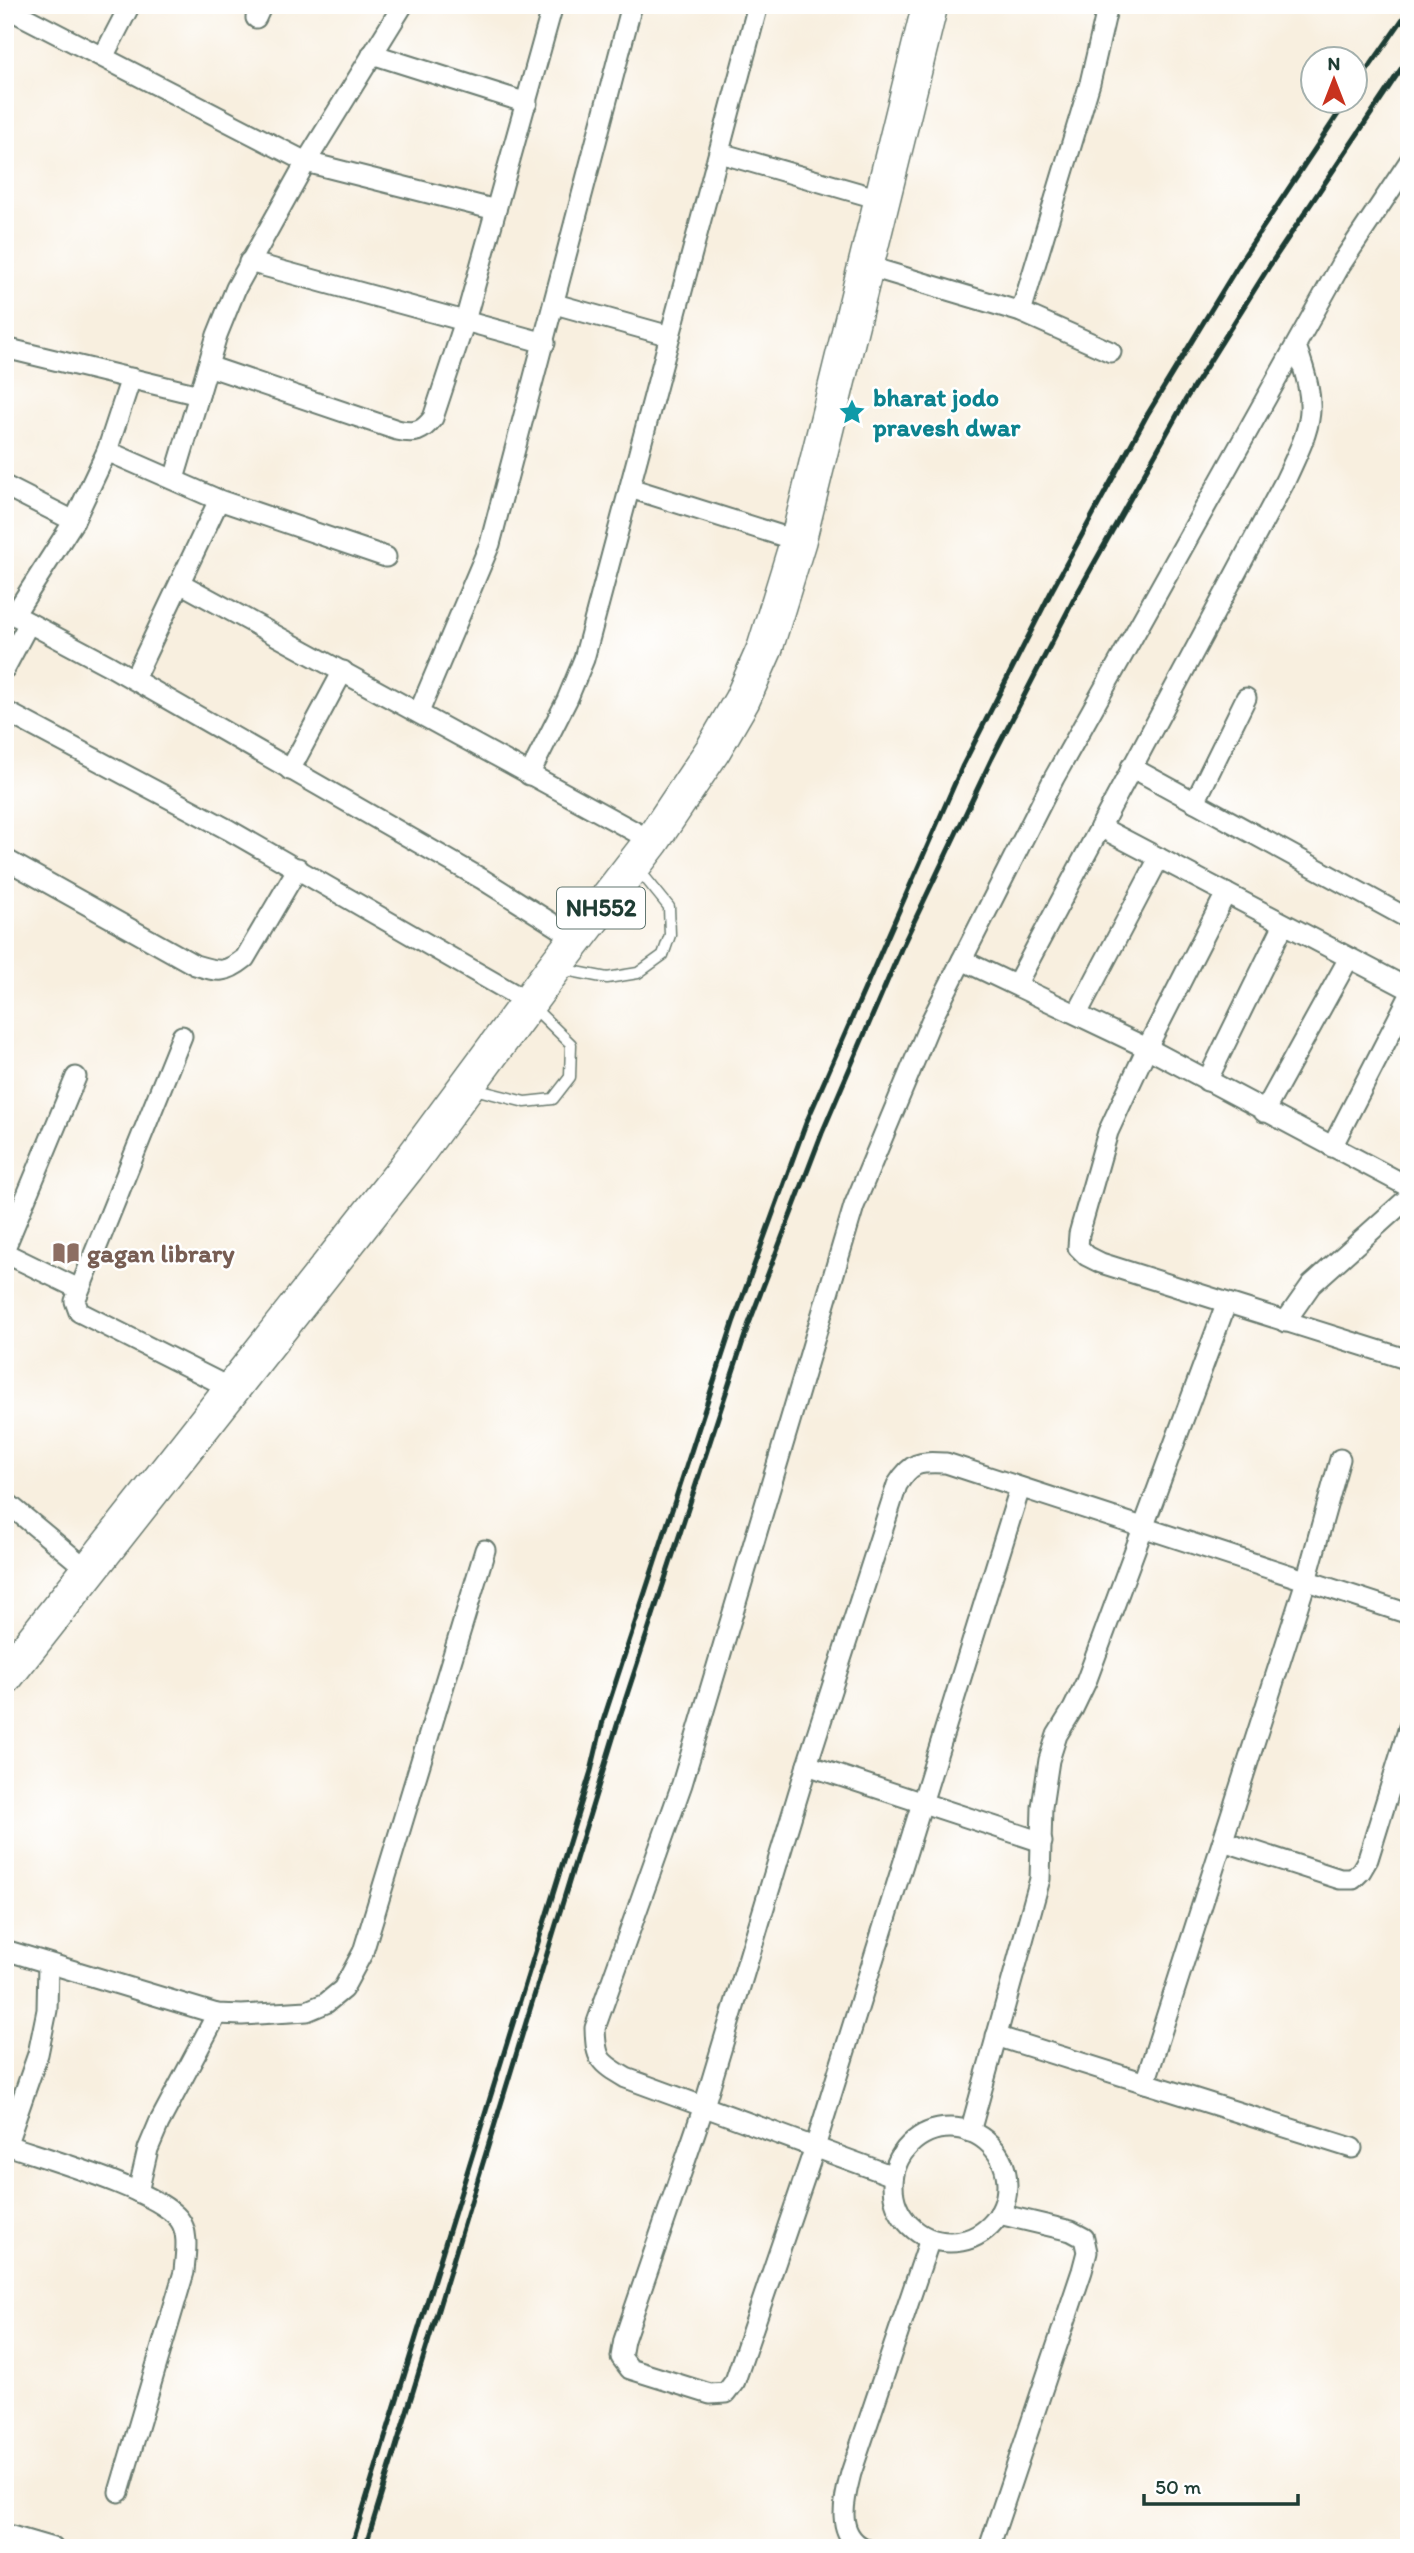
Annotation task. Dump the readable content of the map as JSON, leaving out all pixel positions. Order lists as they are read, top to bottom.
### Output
{
  "streets": {
    "highway": ["NH552"]
  },
  "places": {
    "place": ["bharat jodo pravesh dwar"],
    "library": ["gagan library"]
  },
  "scale_bar": "50 m",
  "north": "top"
}
